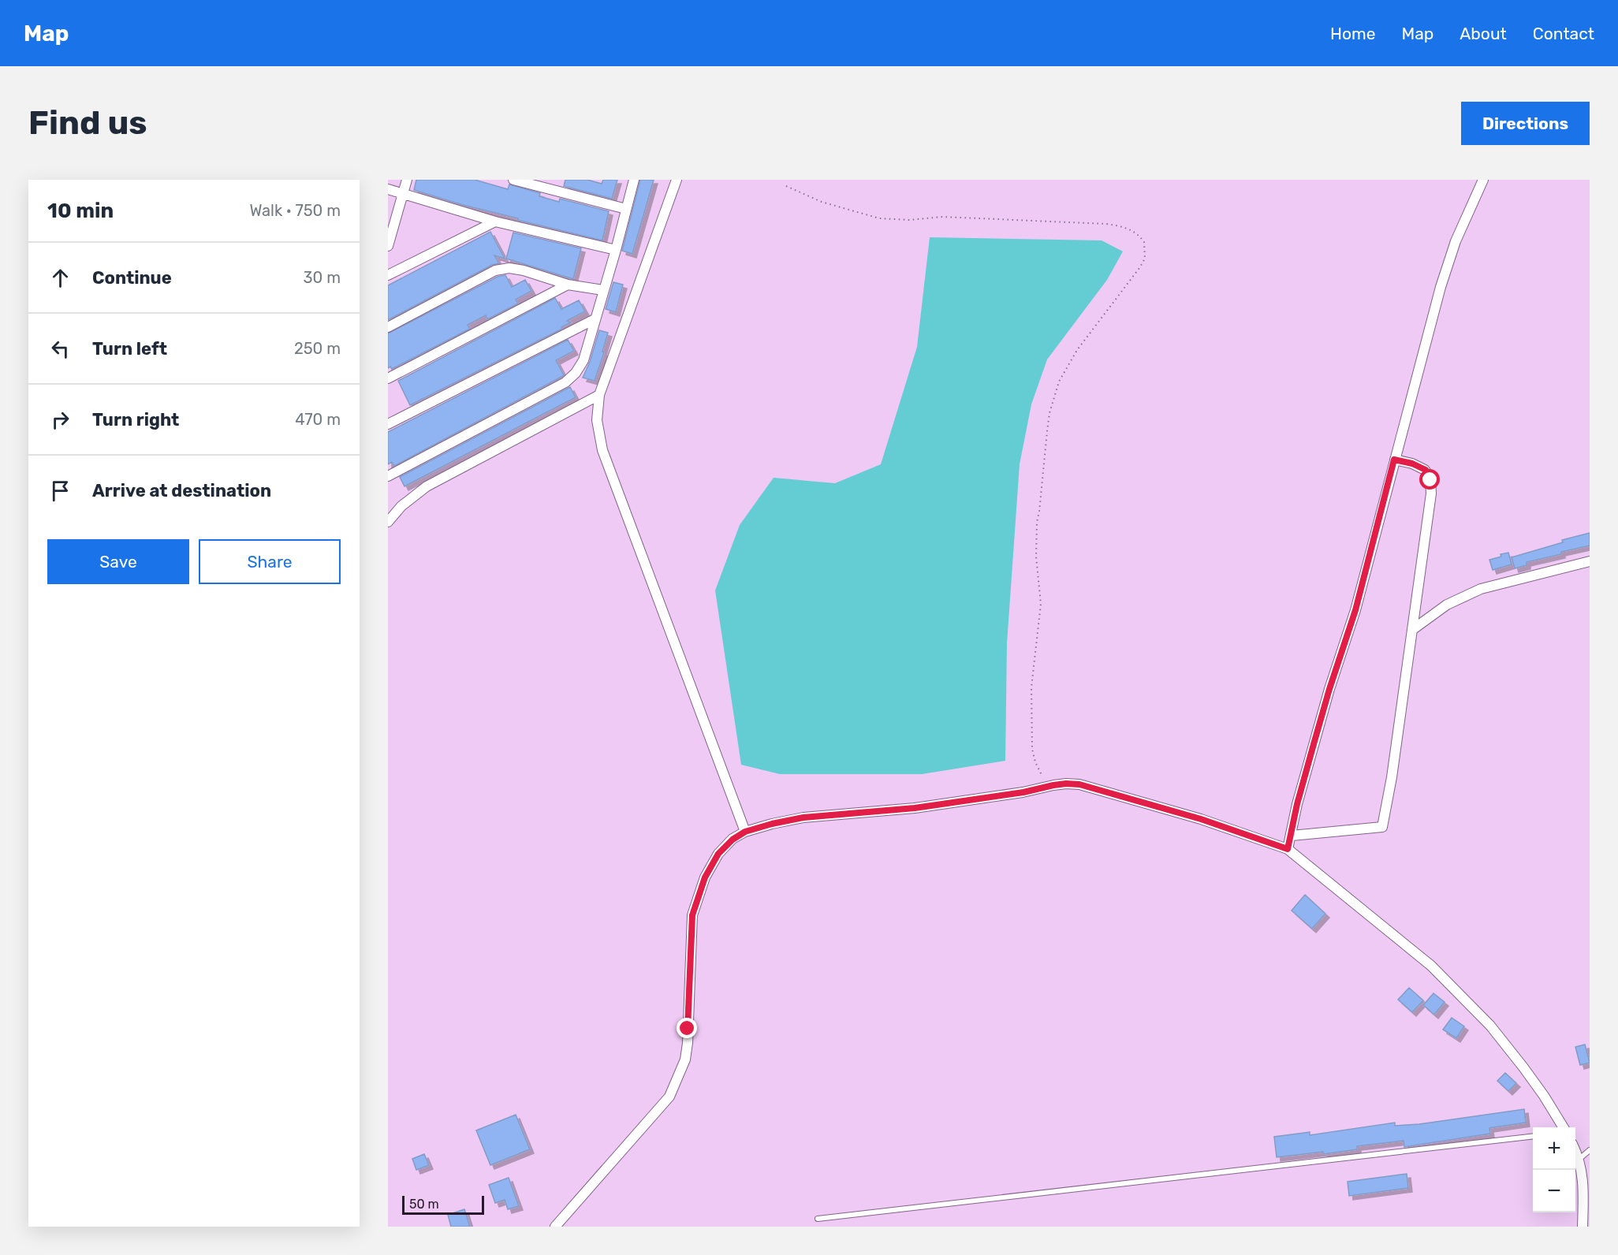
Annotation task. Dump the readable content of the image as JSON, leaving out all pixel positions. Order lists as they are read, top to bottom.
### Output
{
  "scale_bar": "50 m",
  "page": {
    "header": "Map",
    "nav": [
      "Home",
      "Map",
      "About",
      "Contact"
    ],
    "buttons": [
      "Directions",
      ["Save", "Share"]
    ],
    "title": "Find us",
    "heading": ["10 min", "Walk · 750 m"],
    "list": [
      ["Continue", "30 m"],
      ["Turn left", "250 m"],
      ["Turn right", "470 m"],
      "Arrive at destination"
    ],
    "map_buttons": ["+", "−"],
    "scale": "50 m"
  }
}
